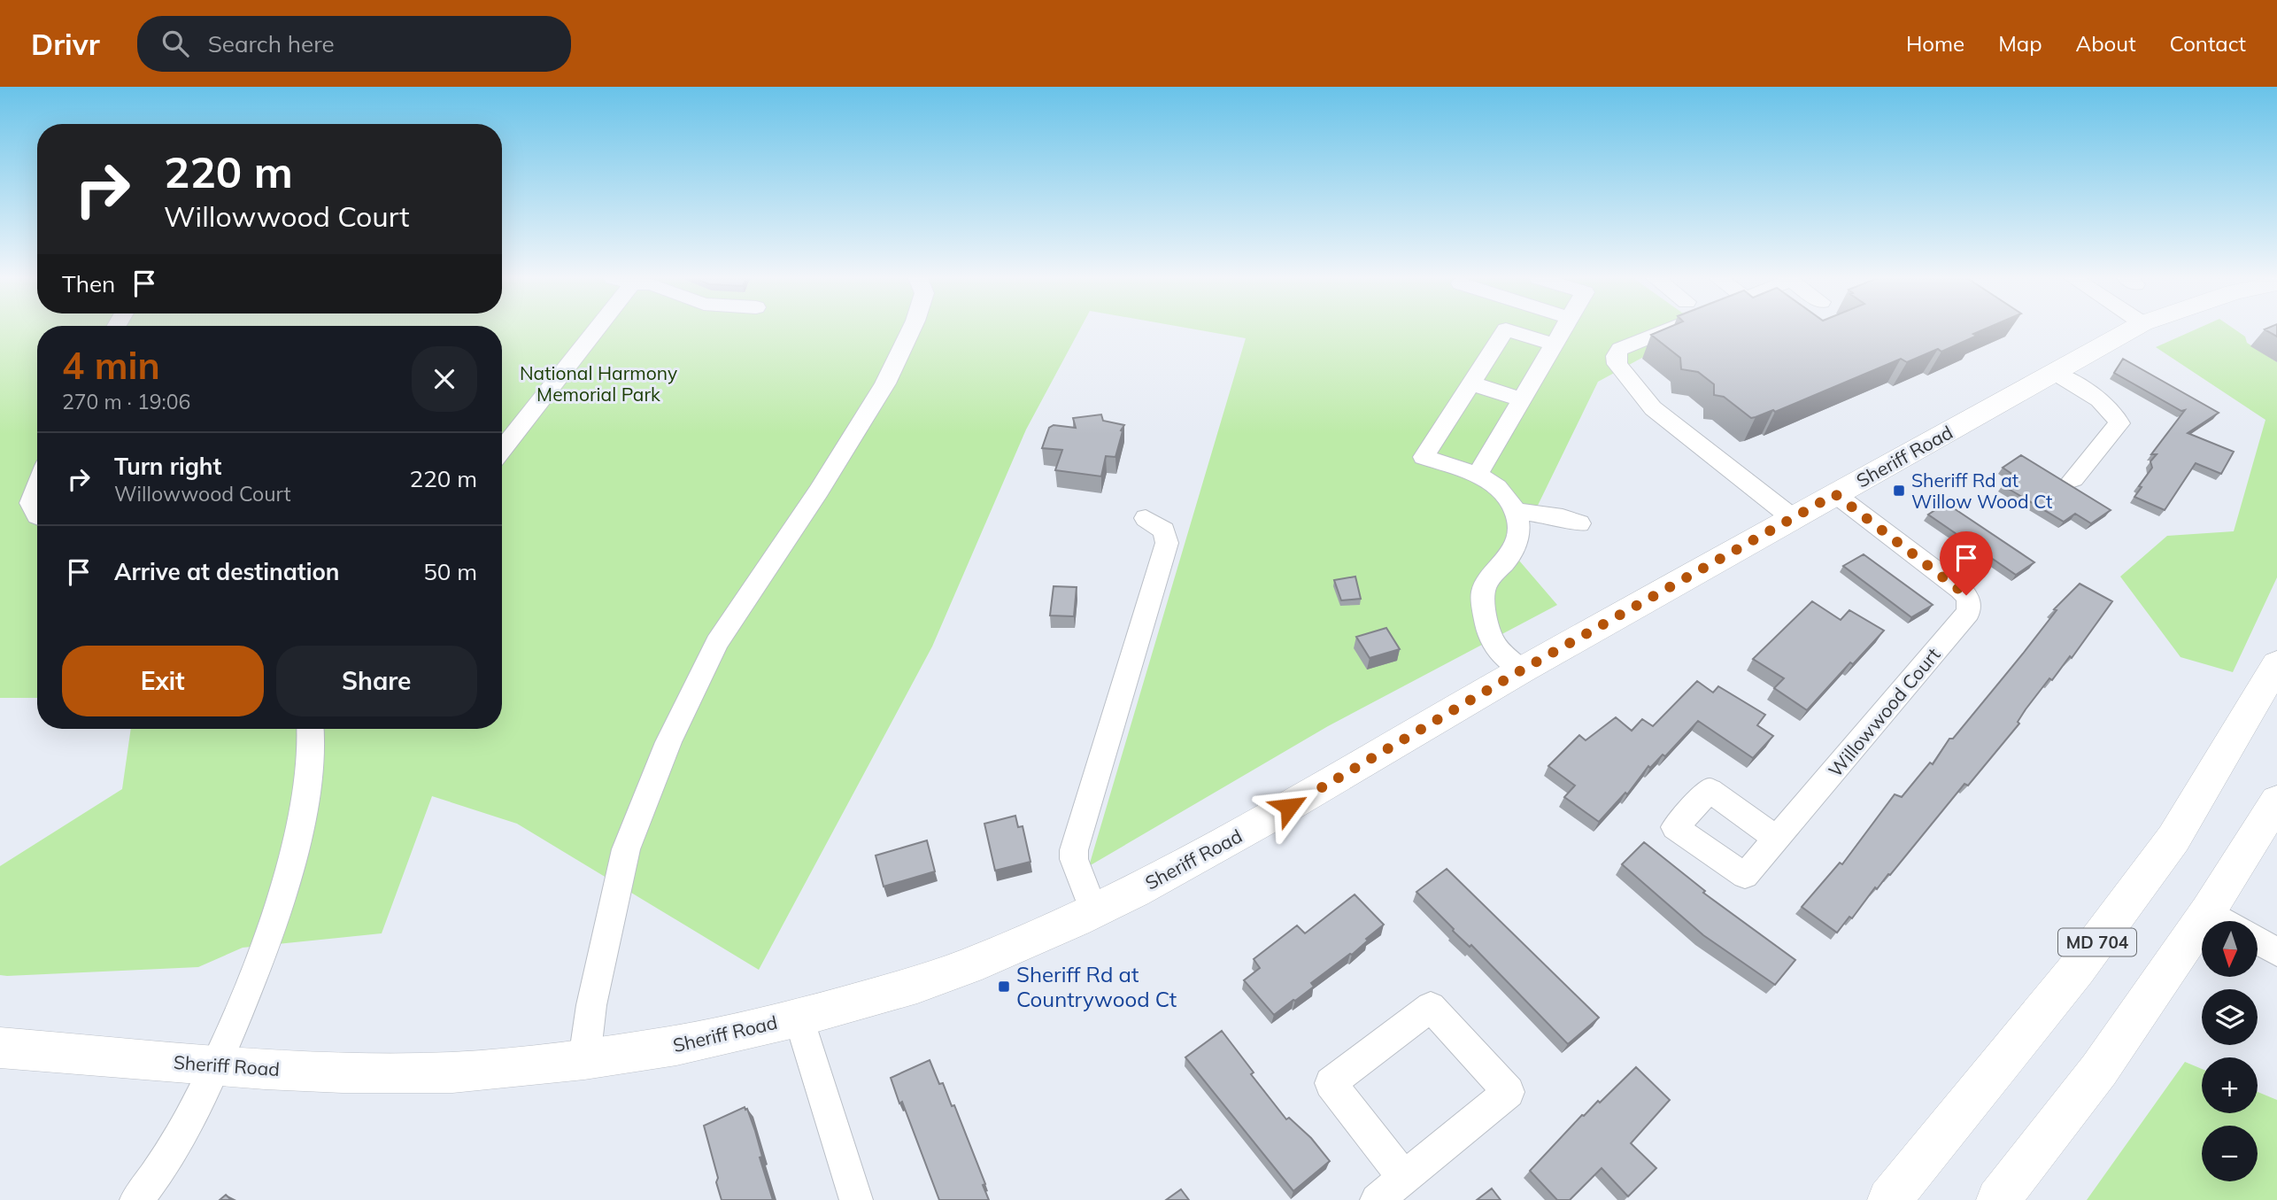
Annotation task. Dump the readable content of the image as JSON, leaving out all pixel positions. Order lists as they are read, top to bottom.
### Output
{
  "streets": {
    "main road": ["Sheriff Road", "MD 704"],
    "street": ["Willowwood Court"]
  },
  "crossings": [
    ["Sheriff Road", "Willowwood Court"]
  ],
  "parks": ["National Harmony Memorial Park"],
  "places": {
    "transit": ["Sheriff Rd at Willow Wood Ct", "Sheriff Rd at Countrywood Ct"]
  },
  "north": "bottom",
  "page": {
    "header": "Drivr",
    "search": "Search here",
    "nav": [
      "Home",
      "Map",
      "About",
      "Contact"
    ],
    "turn": ["220 m", "Willowwood Court"],
    "then": "Then",
    "heading": ["4 min", "270 m · 19:06"],
    "list": [
      {
        "name": "Turn right",
        "note": "Willowwood Court",
        "value": "220 m"
      },
      {
        "name": "Arrive at destination",
        "value": "50 m"
      }
    ],
    "buttons": ["Exit", "Share"],
    "map_buttons": ["+", "−"]
  }
}
